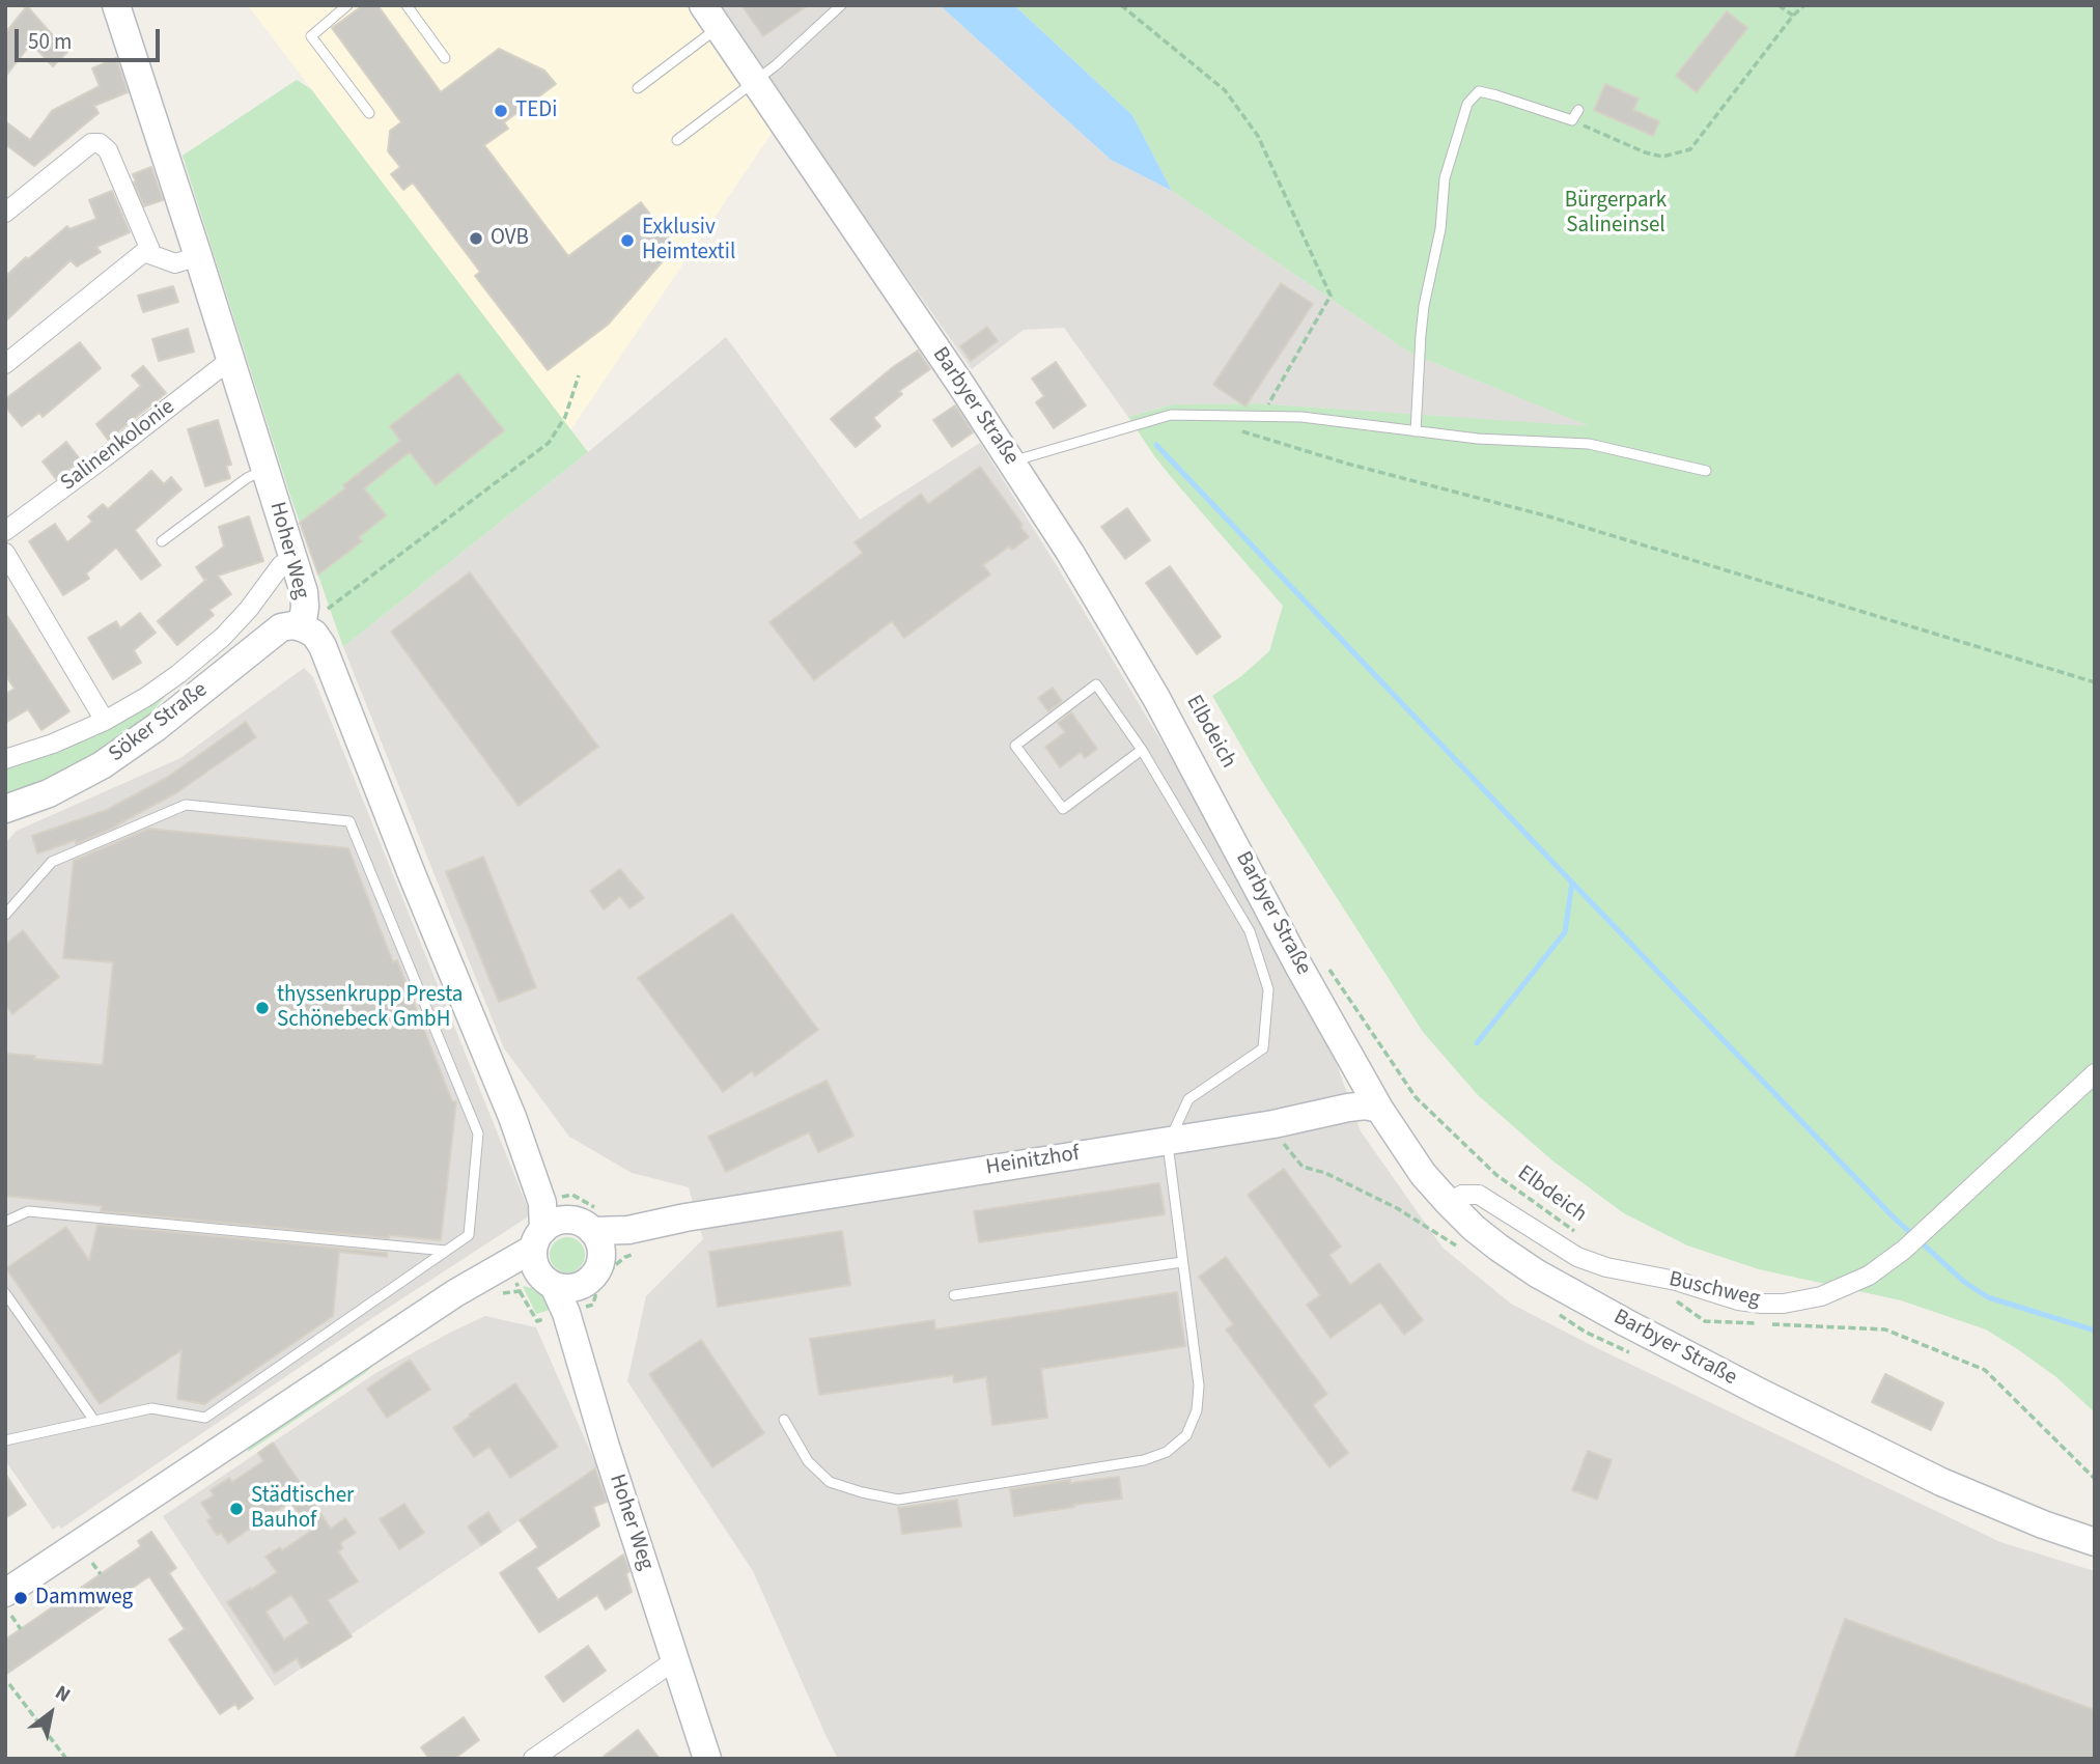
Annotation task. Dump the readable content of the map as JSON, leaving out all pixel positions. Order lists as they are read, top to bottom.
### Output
{
  "streets": {
    "street": [
      "Barbyer Straße",
      "Salinenkolonie",
      "Hoher Weg",
      "Söker Straße",
      "Heinitzhof",
      "Buschweg"
    ],
    "path": ["Elbdeich"]
  },
  "crossings": [
    ["Barbyer Straße", "Heinitzhof"],
    ["Barbyer Straße", "Buschweg"],
    ["Salinenkolonie", "Hoher Weg"],
    ["Hoher Weg", "Söker Straße"],
    ["Hoher Weg", "Heinitzhof"]
  ],
  "parks": ["Bürgerpark Salineinsel"],
  "places": [
    "TEDi",
    "OVB",
    "Exklusiv Heimtextil",
    "thyssenkrupp Presta Schönebeck GmbH",
    "Städtischer Bauhof",
    "Dammweg"
  ],
  "scale_bar": "50 m",
  "north": "top right"
}
